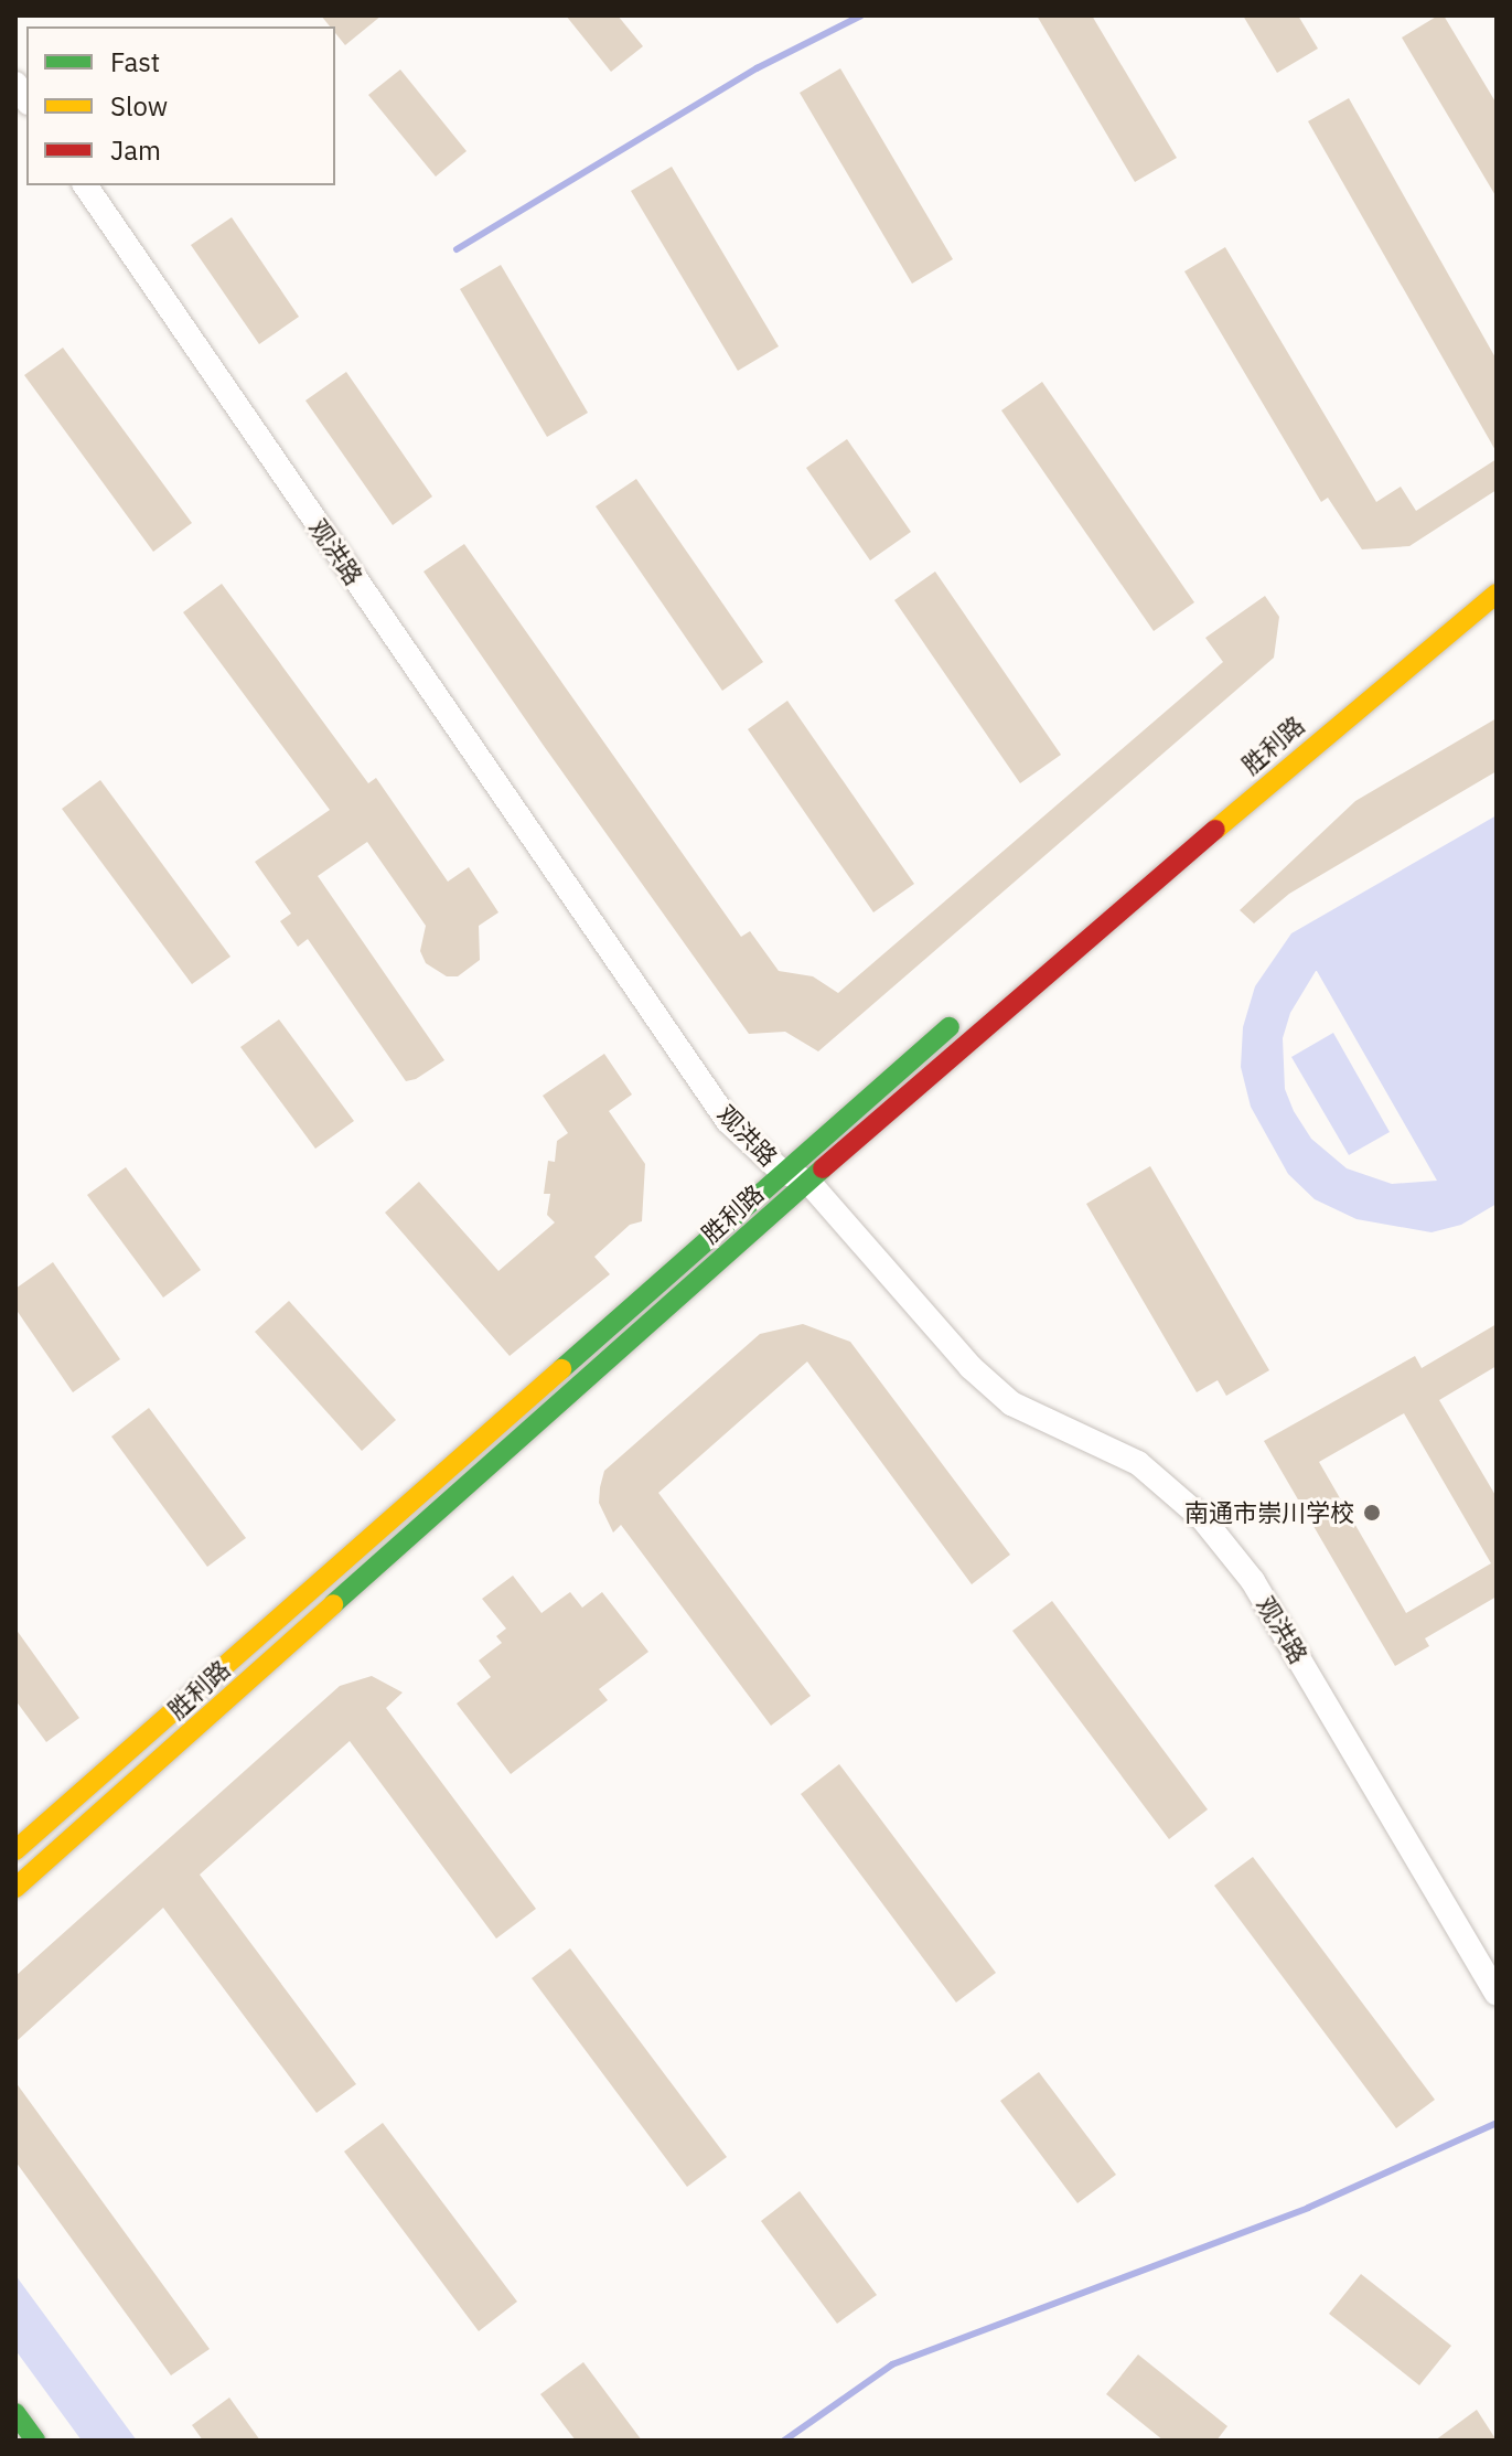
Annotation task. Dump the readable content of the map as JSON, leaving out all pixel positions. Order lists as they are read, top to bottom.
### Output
{
  "streets": {
    "street": ["观洪路", "胜利路"]
  },
  "crossings": [
    ["观洪路", "胜利路"]
  ],
  "places": ["南通市崇川学校"],
  "legend": ["Fast", "Slow", "Jam"]
}
